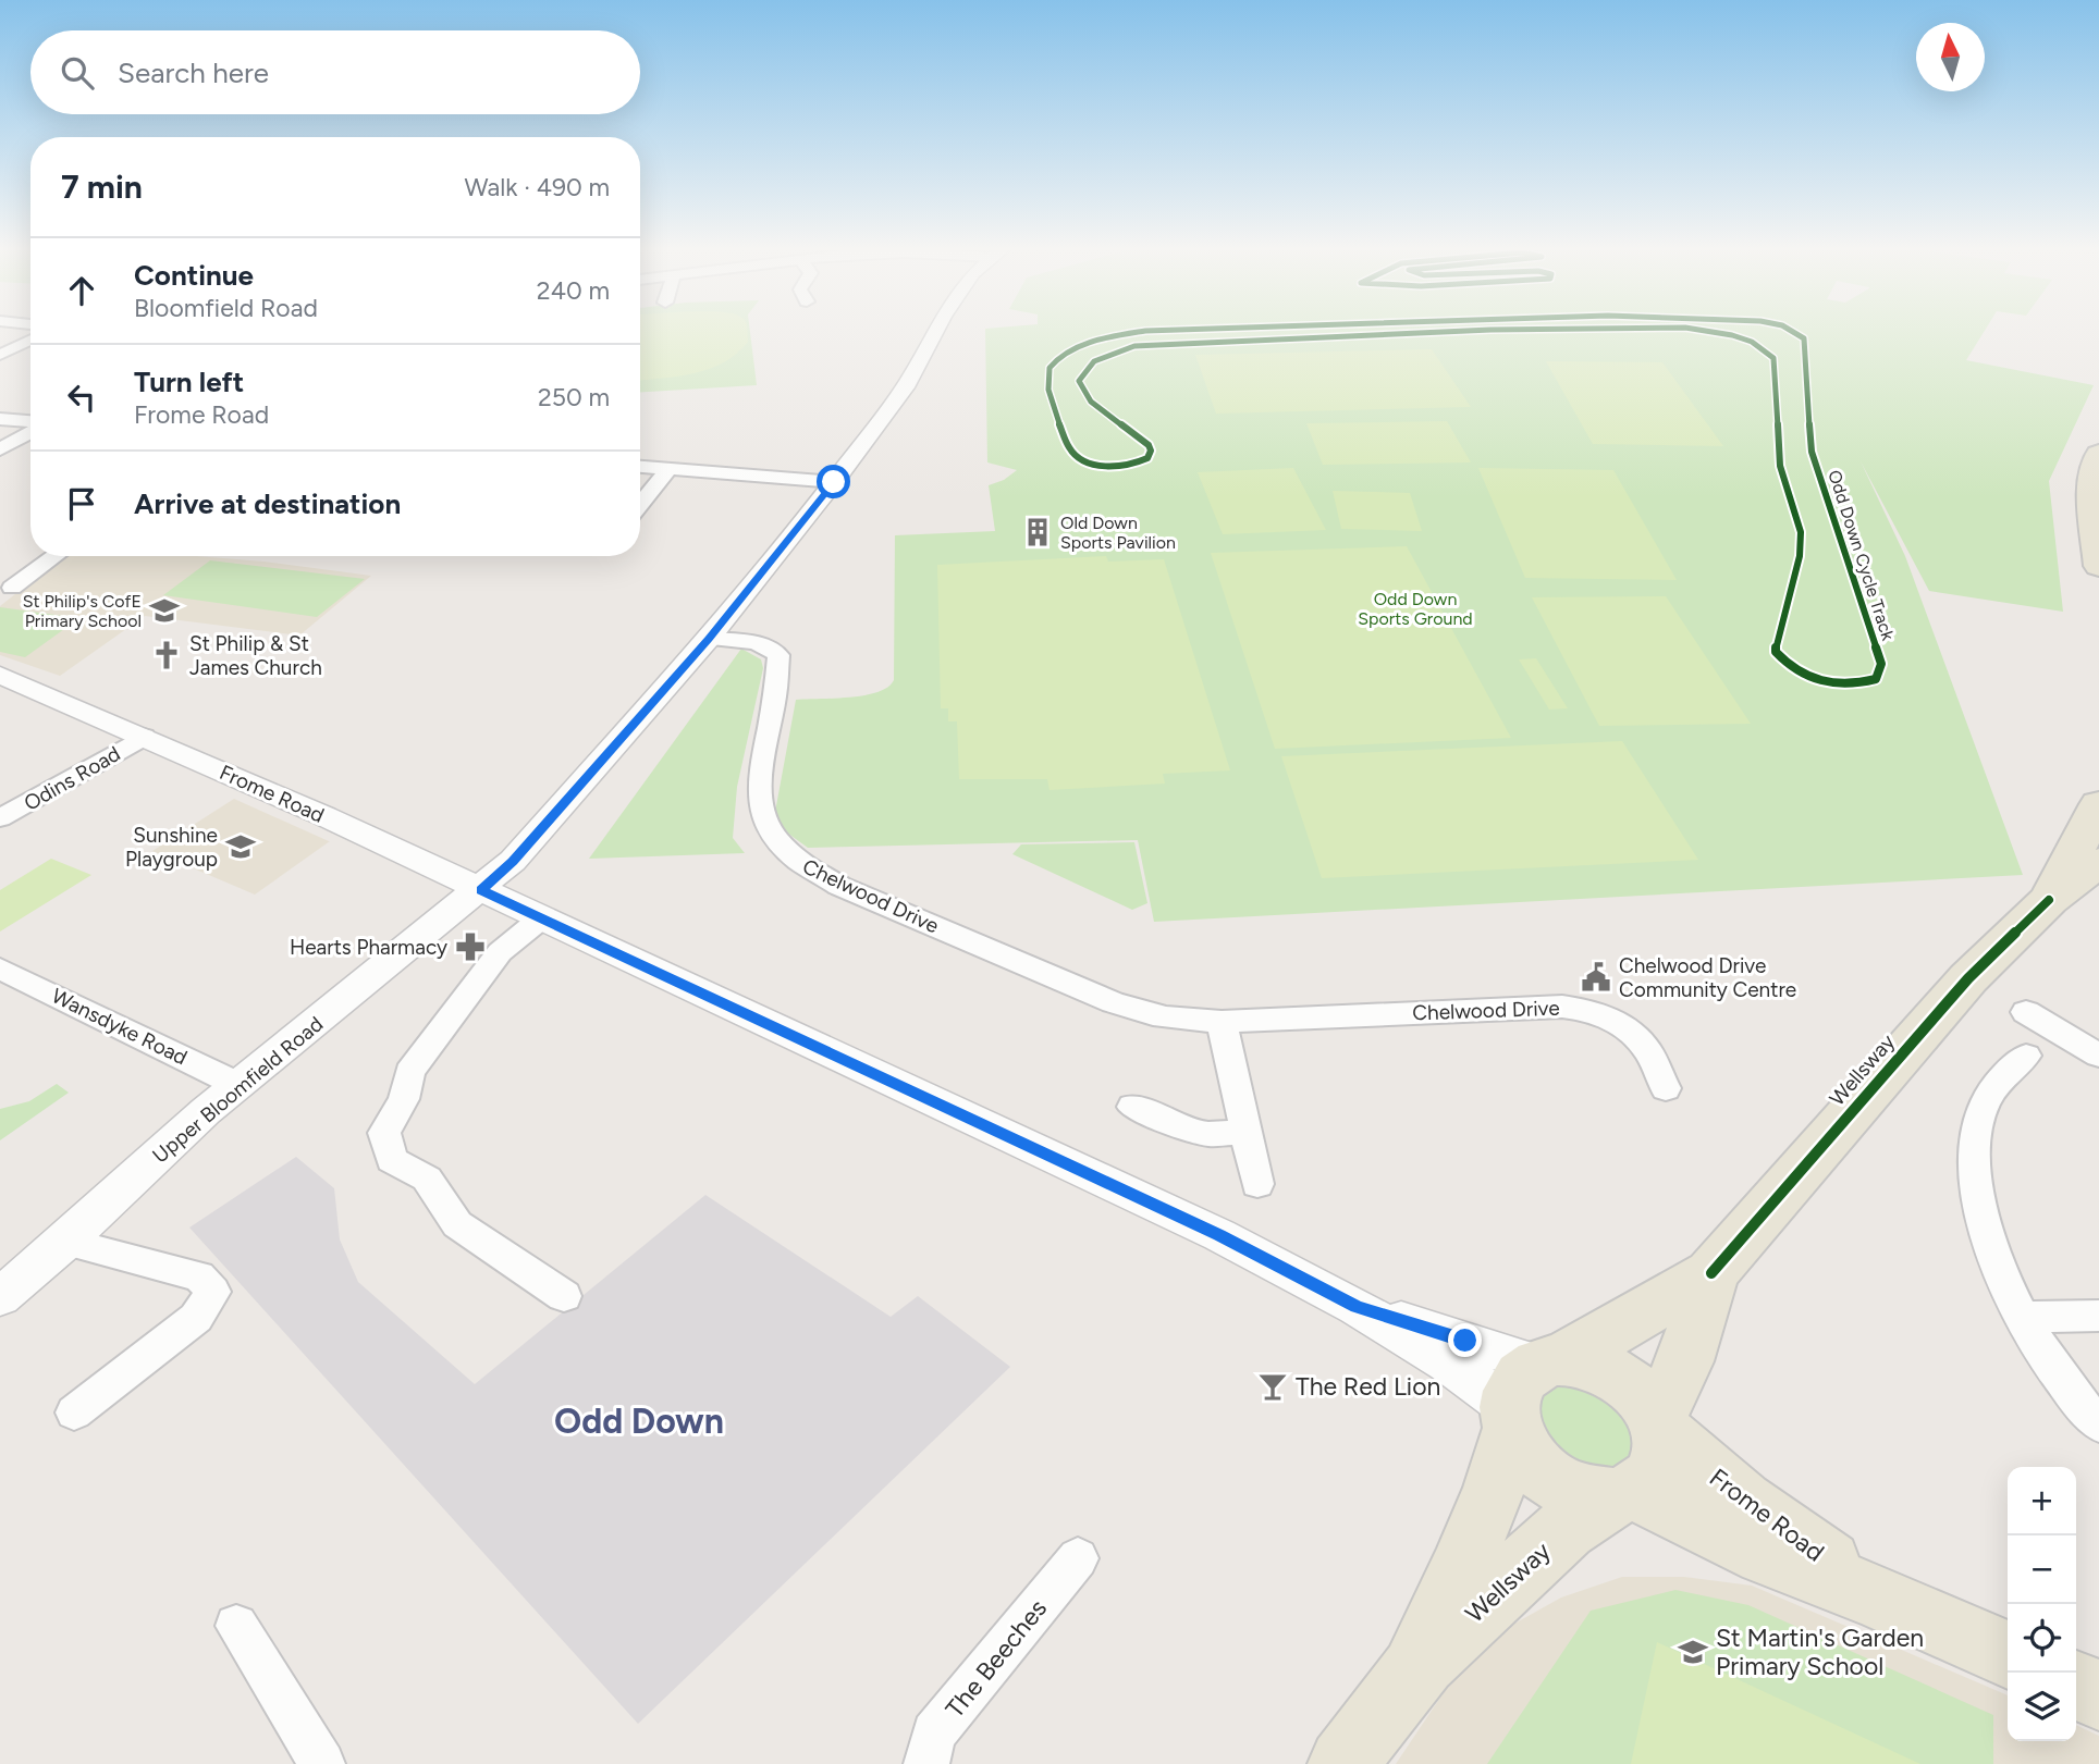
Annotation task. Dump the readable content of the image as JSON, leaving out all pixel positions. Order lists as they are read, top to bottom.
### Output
{
  "streets": {
    "main road": ["Frome Road", "Wellsway"],
    "street": [
      "Odins Road",
      "Chelwood Drive",
      "Wansdyke Road",
      "Upper Bloomfield Road",
      "The Beeches"
    ],
    "cycle path": ["Odd Down Cycle Track"]
  },
  "crossings": [
    ["Odins Road", "Frome Road"],
    ["Frome Road", "Wellsway"],
    ["Frome Road", "Upper Bloomfield Road"],
    ["Chelwood Drive", "Upper Bloomfield Road"],
    ["Wansdyke Road", "Upper Bloomfield Road"]
  ],
  "districts": ["Odd Down"],
  "parks": ["Odd Down Sports Ground"],
  "places": {
    "building": ["Old Down Sports Pavilion"],
    "school or university": ["St Philip's CofE Primary School", "Sunshine Playgroup", "St Martin's Garden Primary School"],
    "church": ["St Philip & St James Church"],
    "pharmacy": ["Hearts Pharmacy"],
    "public building": ["Chelwood Drive Community Centre"],
    "bar": ["The Red Lion"]
  },
  "north": "top",
  "page": {
    "search": "Search here",
    "heading": ["7 min", "Walk · 490 m"],
    "list": [
      ["Continue", "Bloomfield Road", "240 m"],
      ["Turn left", "Frome Road", "250 m"],
      "Arrive at destination"
    ],
    "map_buttons": ["+", "−"]
  }
}
